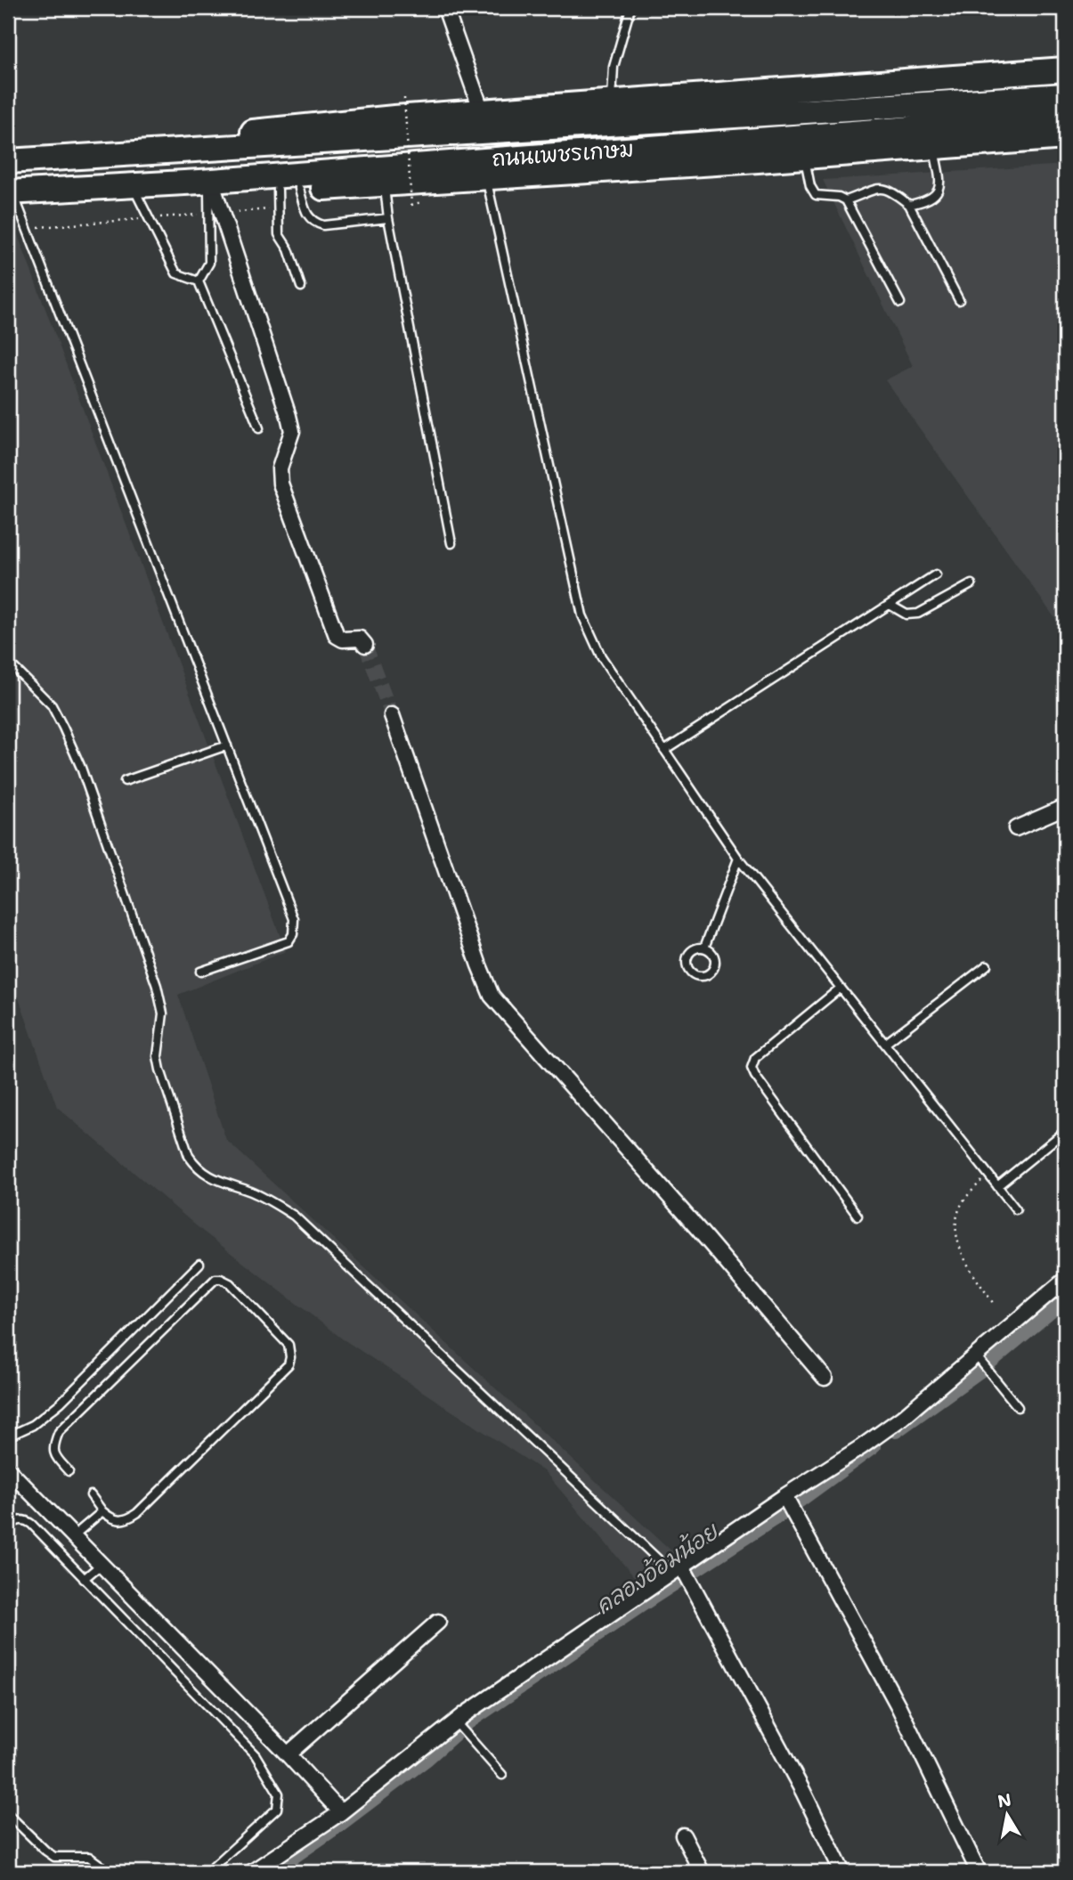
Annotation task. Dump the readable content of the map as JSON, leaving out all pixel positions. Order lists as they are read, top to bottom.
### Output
{
  "streets": {
    "main road": ["ถนนเพชรเกษม"]
  },
  "water": ["คลองอ้อมน้อย"],
  "north": "top"
}
